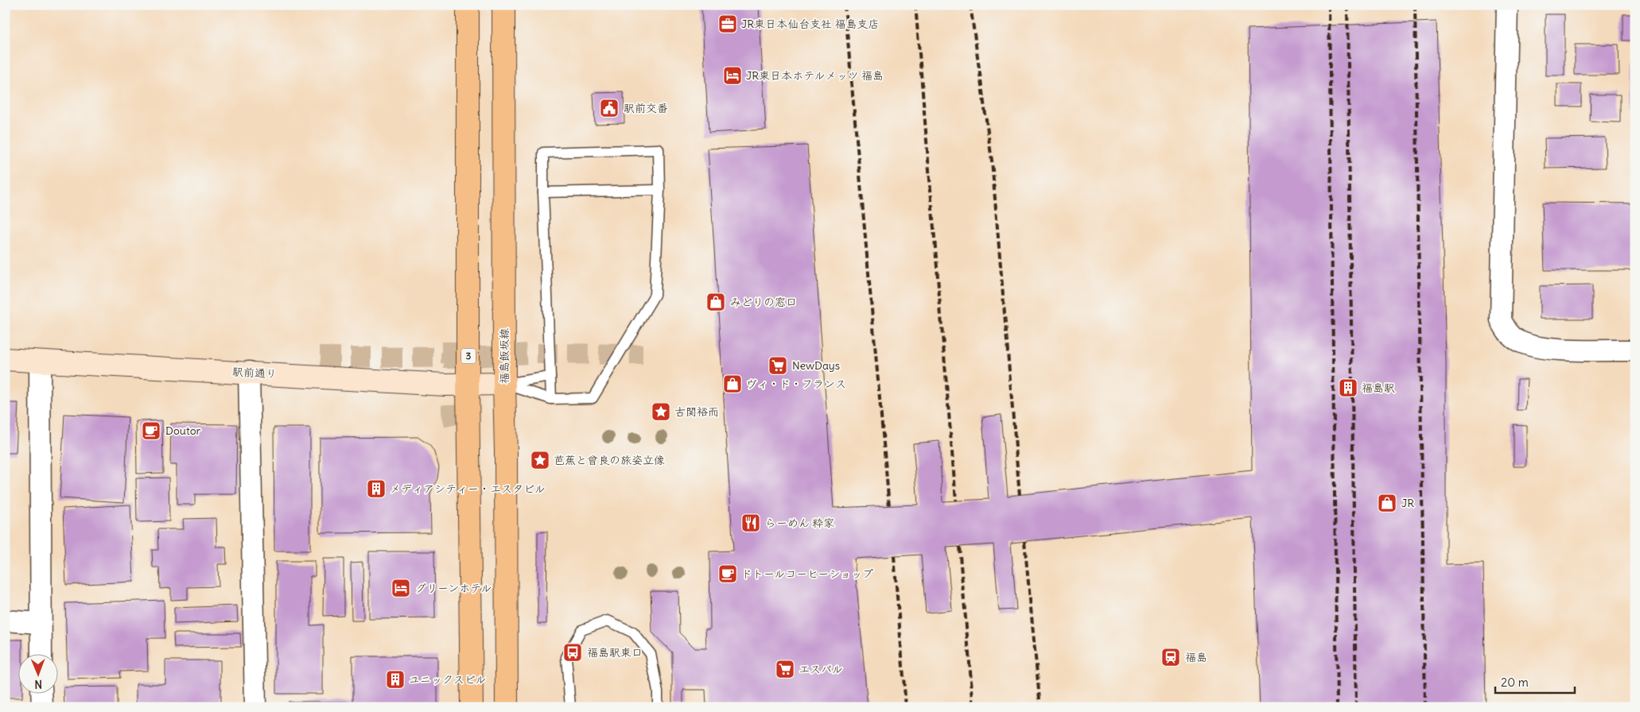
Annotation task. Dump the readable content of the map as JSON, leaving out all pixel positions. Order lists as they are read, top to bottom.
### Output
{
  "streets": {
    "main road": ["3", "福島飯坂線"],
    "street": ["駅前通り"]
  },
  "crossings": [
    ["3", "駅前通り"],
    ["福島飯坂線", "駅前通り"]
  ],
  "places": {
    "office": ["JR東日本仙台支社 福島支店"],
    "hotel": ["JR東日本ホテルメッツ 福島", "グリーンホテル"],
    "public building": ["駅前交番"],
    "shop": ["みどりの窓口", "ヴィ・ド・フランス", "JR"],
    "supermarket": ["NewDays", "エスパル"],
    "building": ["福島駅", "メディアシティー・エスタビル", "ユニックスビル"],
    "place": ["古関裕而", "芭蕉と曾良の旅姿立像"],
    "cafe": ["Doutor", "ドトールコーヒーショップ"],
    "restaurant": ["らーめん 粋家"],
    "bus stop": ["福島駅東口"],
    "station": ["福島"]
  },
  "scale_bar": "20 m",
  "north": "bottom"
}
